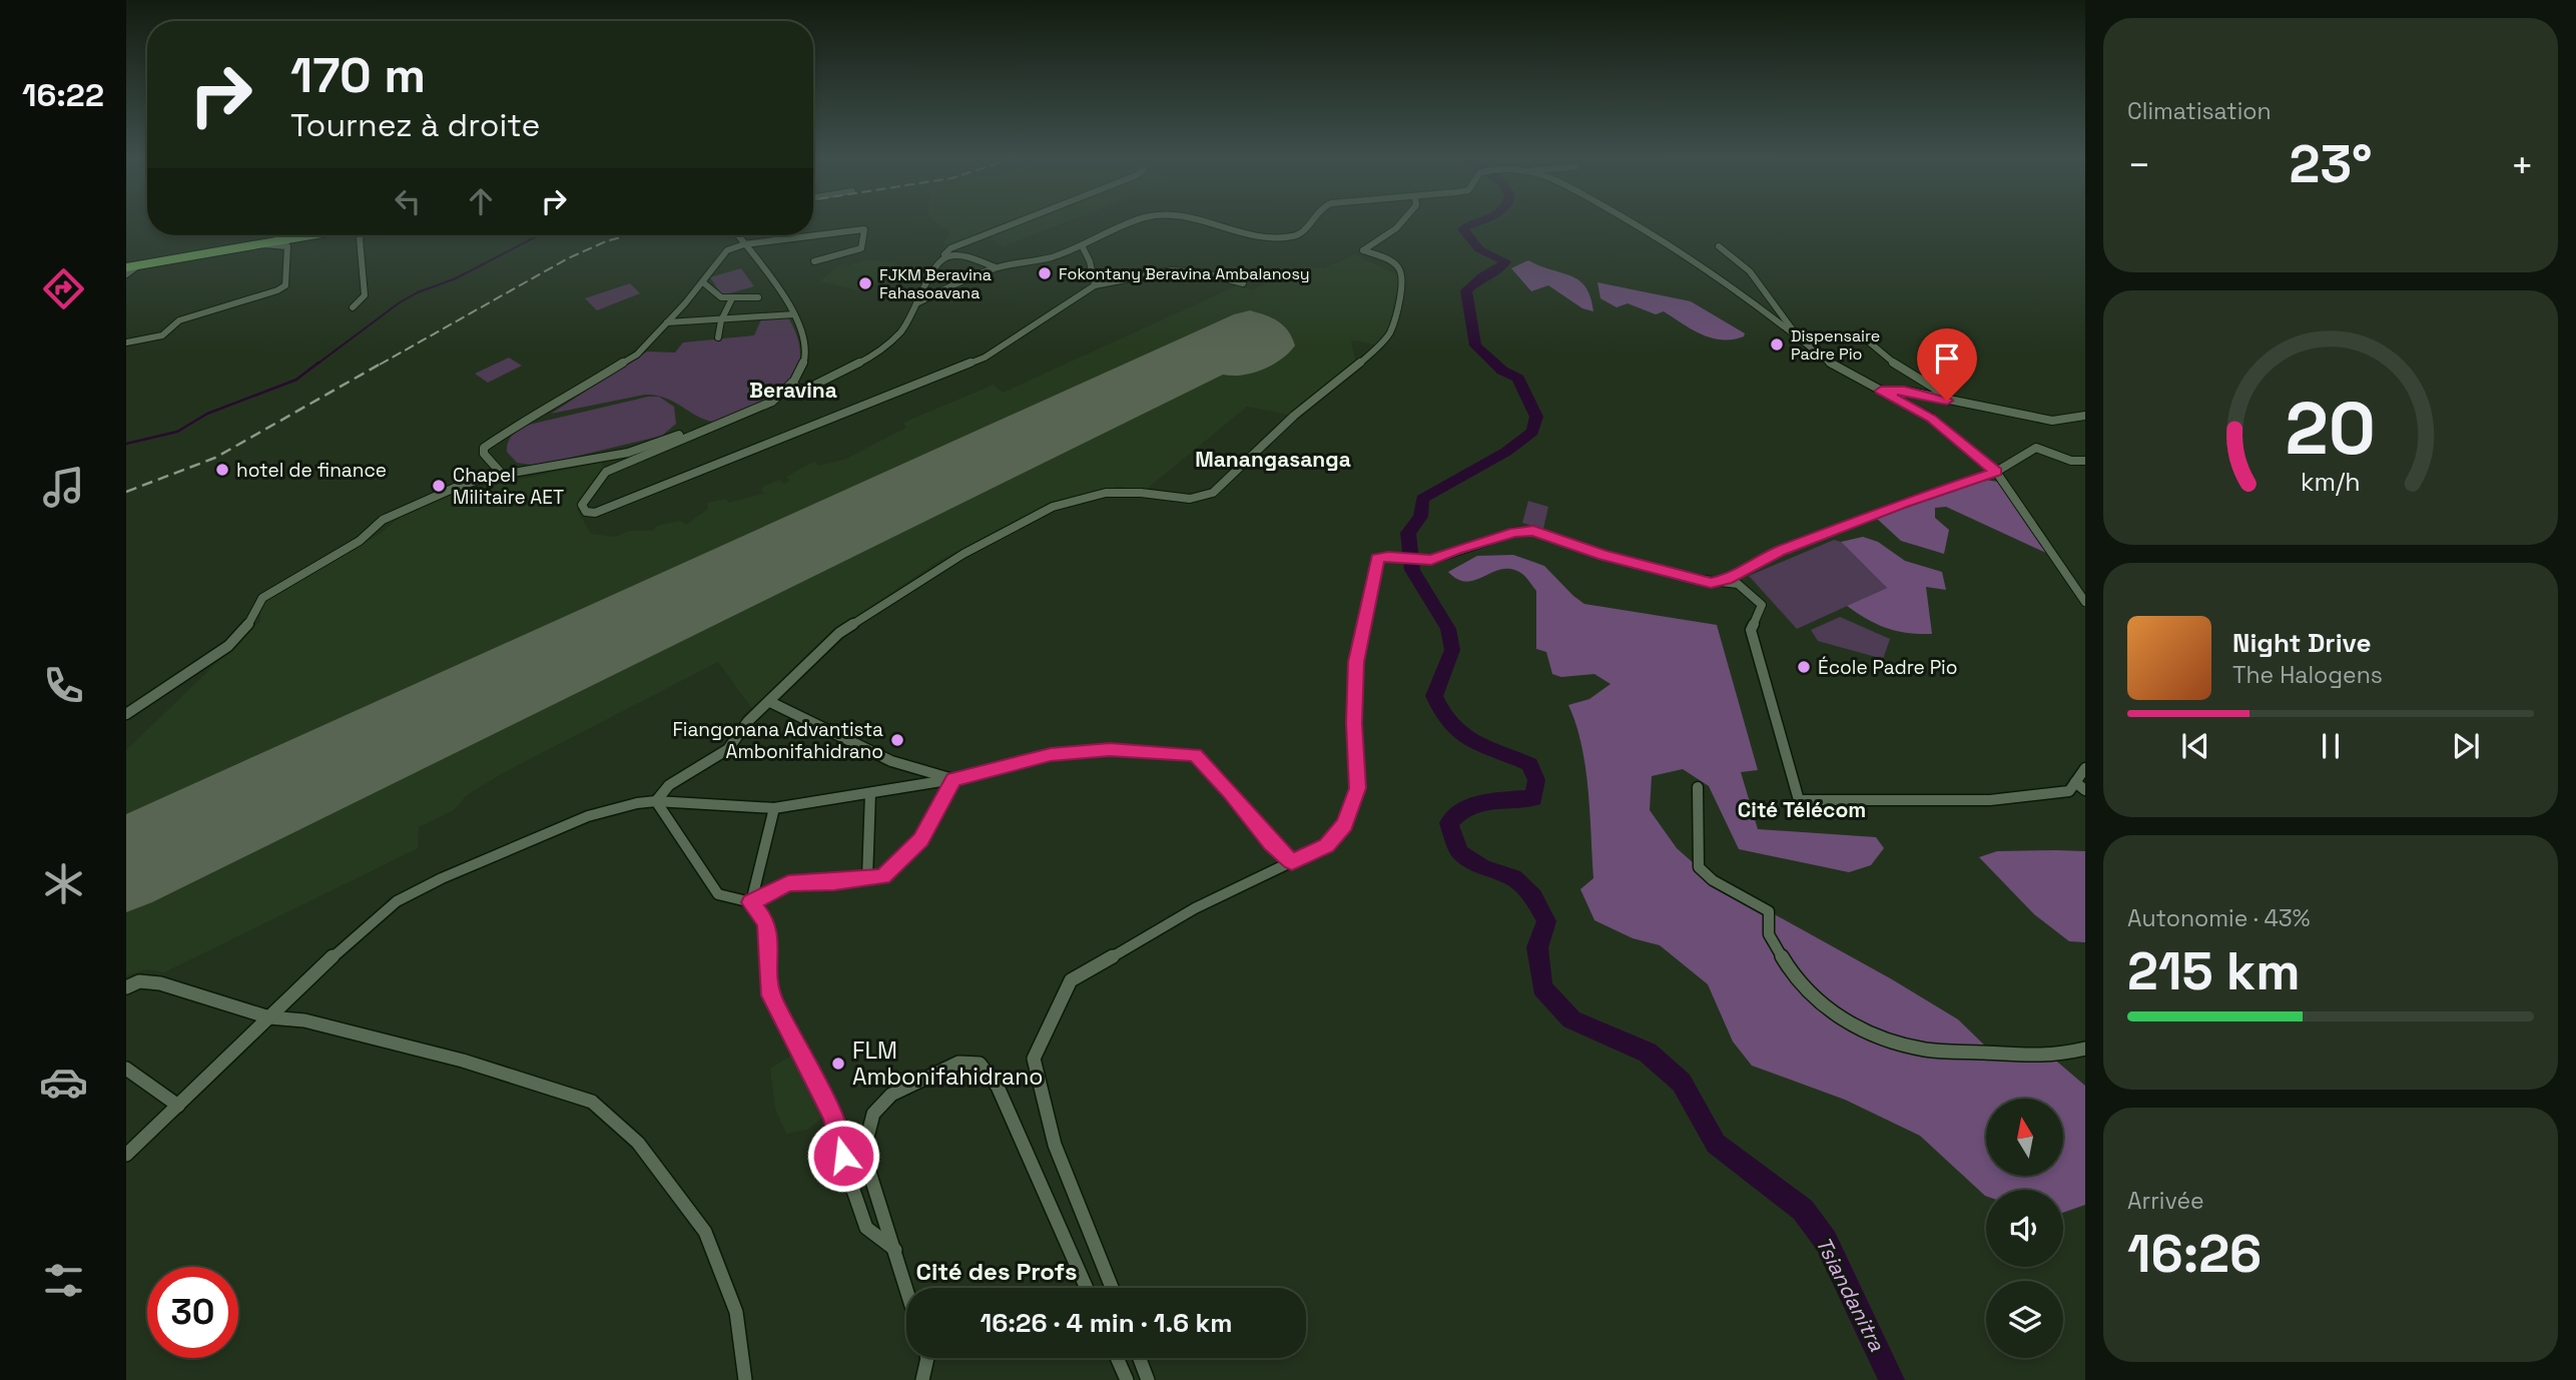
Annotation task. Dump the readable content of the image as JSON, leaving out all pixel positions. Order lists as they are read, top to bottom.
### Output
{
  "districts": [
    "Beravina",
    "Manangasanga",
    "Cité Télécom",
    "Cité des Profs"
  ],
  "water": ["Tsiandanitra"],
  "places": [
    "Fokontany Beravina Ambalanosy",
    "FJKM Beravina Fahasoavana",
    "Dispensaire Padre Pio",
    "hotel de finance",
    "Chapel Militaire AET",
    "École Padre Pio",
    "Fiangonana Advantista Ambonifahidrano",
    "FLM Ambonifahidrano"
  ],
  "north": "top",
  "page": {
    "tabs": "16:22",
    "tile": [
      "Climatisation",
      ["Autonomie · 43%", "215 km"],
      ["Arrivée", "16:26"]
    ],
    "turn": ["170 m", "Tournez à droite"],
    "heat": ["−", "23°", "+"],
    "song": ["Night Drive", "The Halogens"],
    "limit": "30",
    "trip": "16:26 · 4 min · 1.6 km",
    "gauge": ["20", "km/h"]
  }
}
